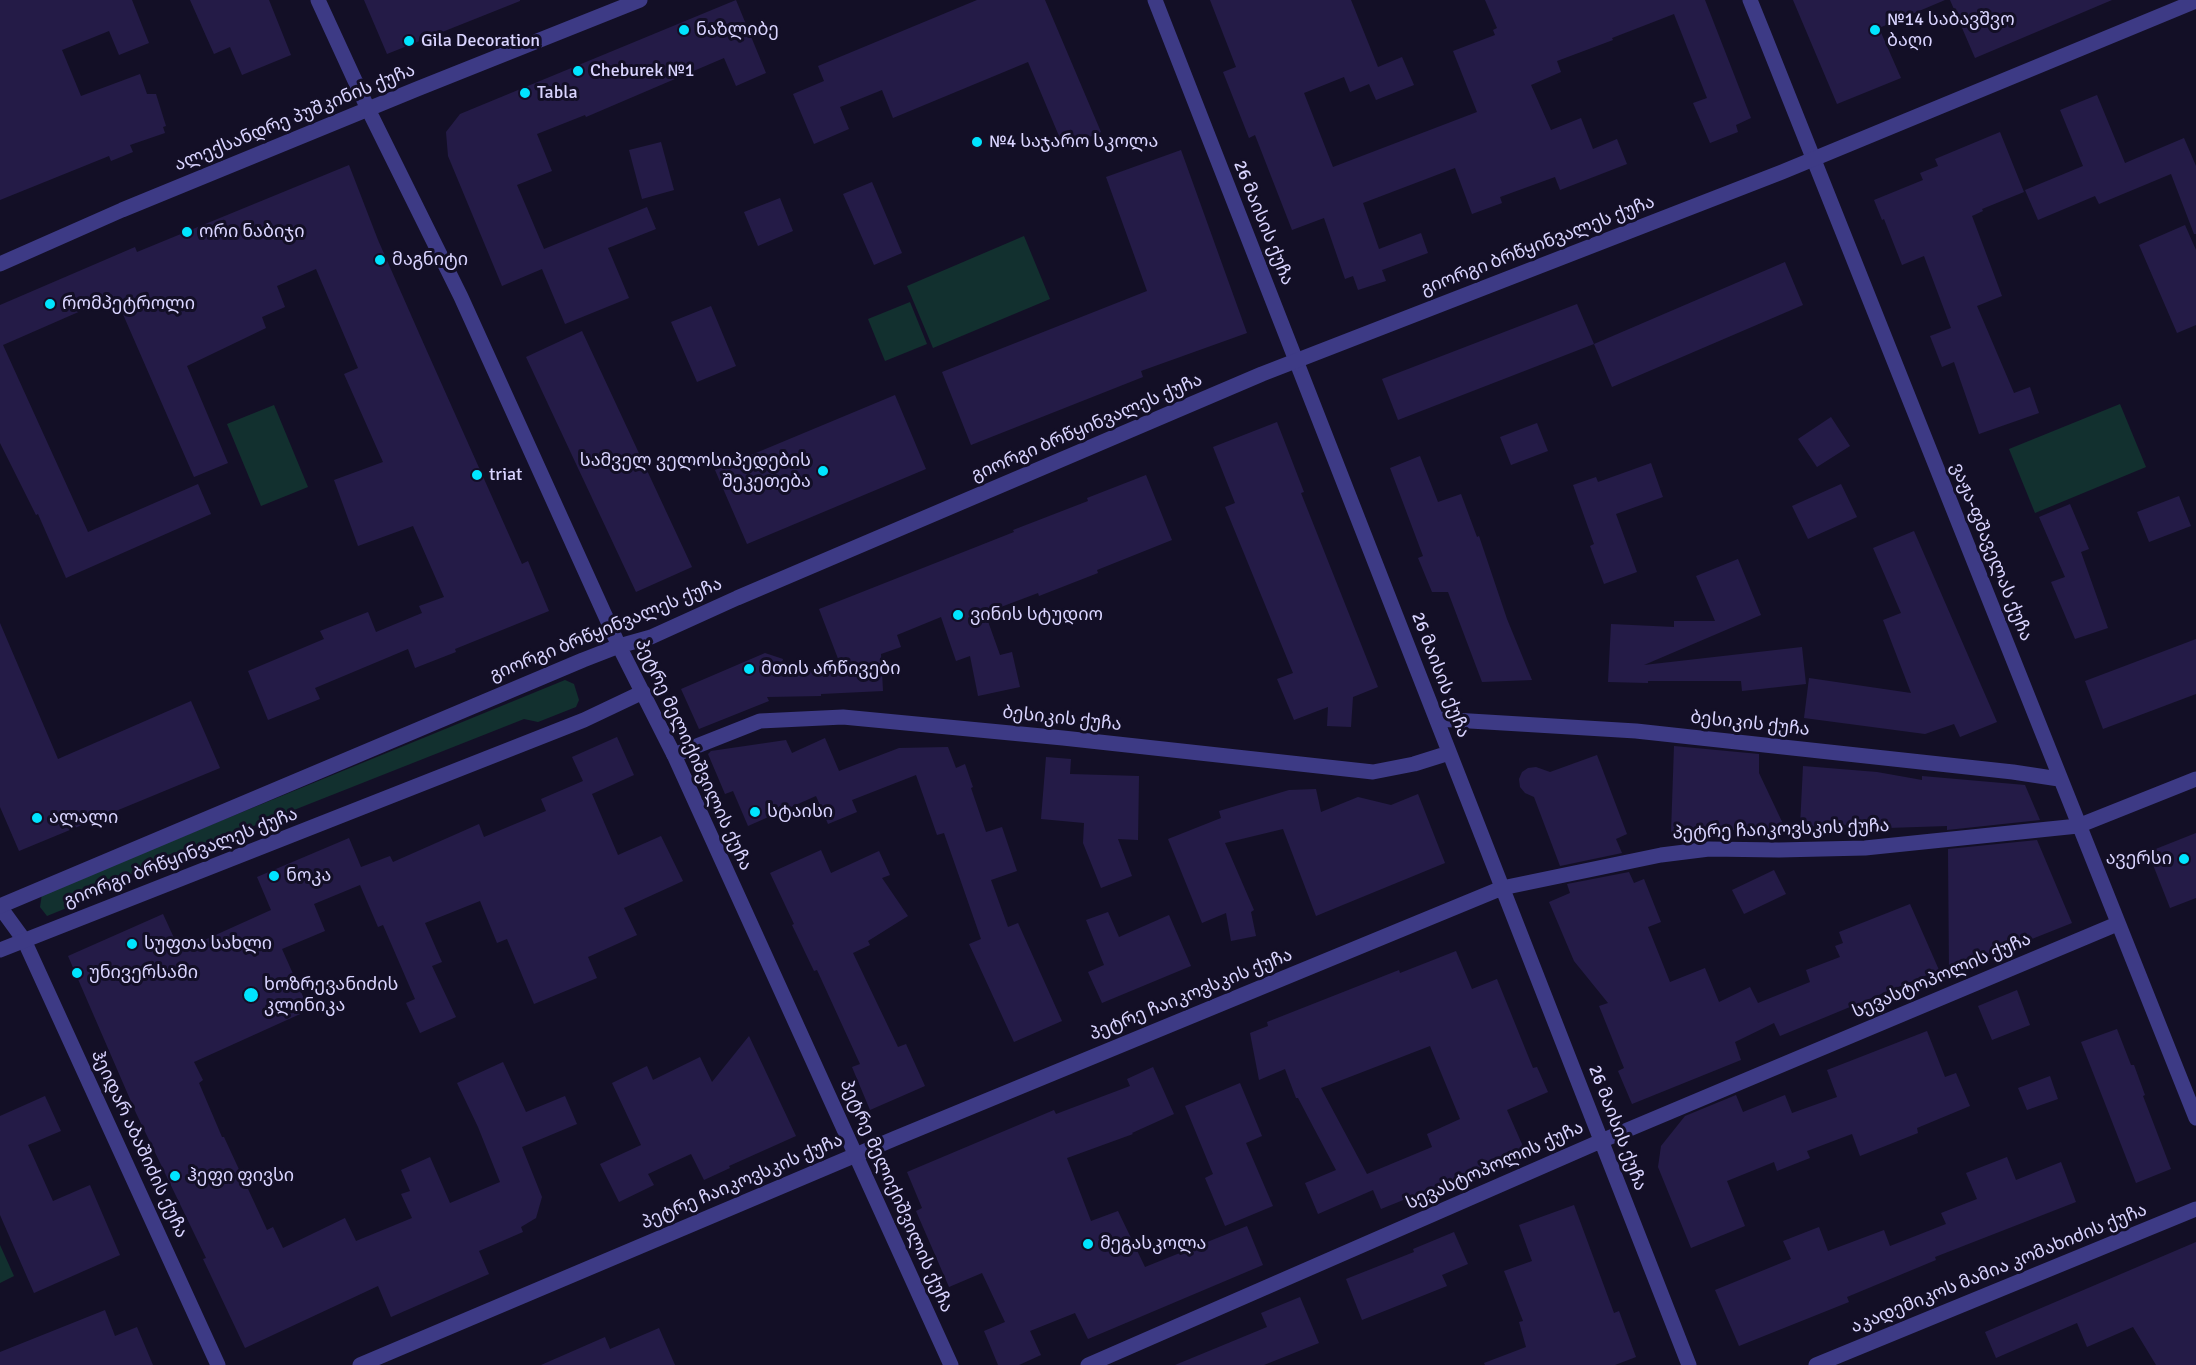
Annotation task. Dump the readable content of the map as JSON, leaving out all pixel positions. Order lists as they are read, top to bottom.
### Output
{
  "streets": {
    "street": [
      "ალექსანდრე პუშკინის ქუჩა",
      "26 მაისის ქუჩა",
      "გიორგი ბრწყინვალეს ქუჩა",
      "ვაჟა-ფშაველას ქუჩა",
      "ბესიკის ქუჩა",
      "პეტრე მელიქიშვილის ქუჩა",
      "პეტრე ჩაიკოვსკის ქუჩა",
      "სევასტოპოლის ქუჩა",
      "ჰეიდარ აბაშიძის ქუჩა",
      "აკადემიკოს მამია კომახიძის ქუჩა"
    ]
  },
  "crossings": [
    ["ალექსანდრე პუშკინის ქუჩა", "პეტრე მელიქიშვილის ქუჩა"],
    ["26 მაისის ქუჩა", "გიორგი ბრწყინვალეს ქუჩა"],
    ["26 მაისის ქუჩა", "ბესიკის ქუჩა"],
    ["26 მაისის ქუჩა", "პეტრე ჩაიკოვსკის ქუჩა"],
    ["26 მაისის ქუჩა", "სევასტოპოლის ქუჩა"],
    ["გიორგი ბრწყინვალეს ქუჩა", "ვაჟა-ფშაველას ქუჩა"],
    ["გიორგი ბრწყინვალეს ქუჩა", "პეტრე მელიქიშვილის ქუჩა"],
    ["გიორგი ბრწყინვალეს ქუჩა", "ჰეიდარ აბაშიძის ქუჩა"],
    ["ვაჟა-ფშაველას ქუჩა", "ბესიკის ქუჩა"],
    ["ვაჟა-ფშაველას ქუჩა", "პეტრე ჩაიკოვსკის ქუჩა"],
    ["ვაჟა-ფშაველას ქუჩა", "სევასტოპოლის ქუჩა"],
    ["ბესიკის ქუჩა", "პეტრე მელიქიშვილის ქუჩა"],
    ["პეტრე მელიქიშვილის ქუჩა", "პეტრე ჩაიკოვსკის ქუჩა"]
  ],
  "places": [
    "ნაზლიბე",
    "№14 საბავშვო ბაღი",
    "Gila Decoration",
    "Cheburek №1",
    "Tabla",
    "№4 საჯარო სკოლა",
    "ორი ნაბიჯი",
    "მაგნიტი",
    "რომპეტროლი",
    "სამველ ველოსიპედების შეკეთება",
    "triat",
    "ვინის სტუდიო",
    "მთის არწივები",
    "სტაისი",
    "ალალი",
    "ავერსი",
    "ნოკა",
    "სუფთა სახლი",
    "უნივერსამი",
    "ხოზრევანიძის კლინიკა",
    "ჰეფი ფივსი",
    "მეგასკოლა"
  ]
}
